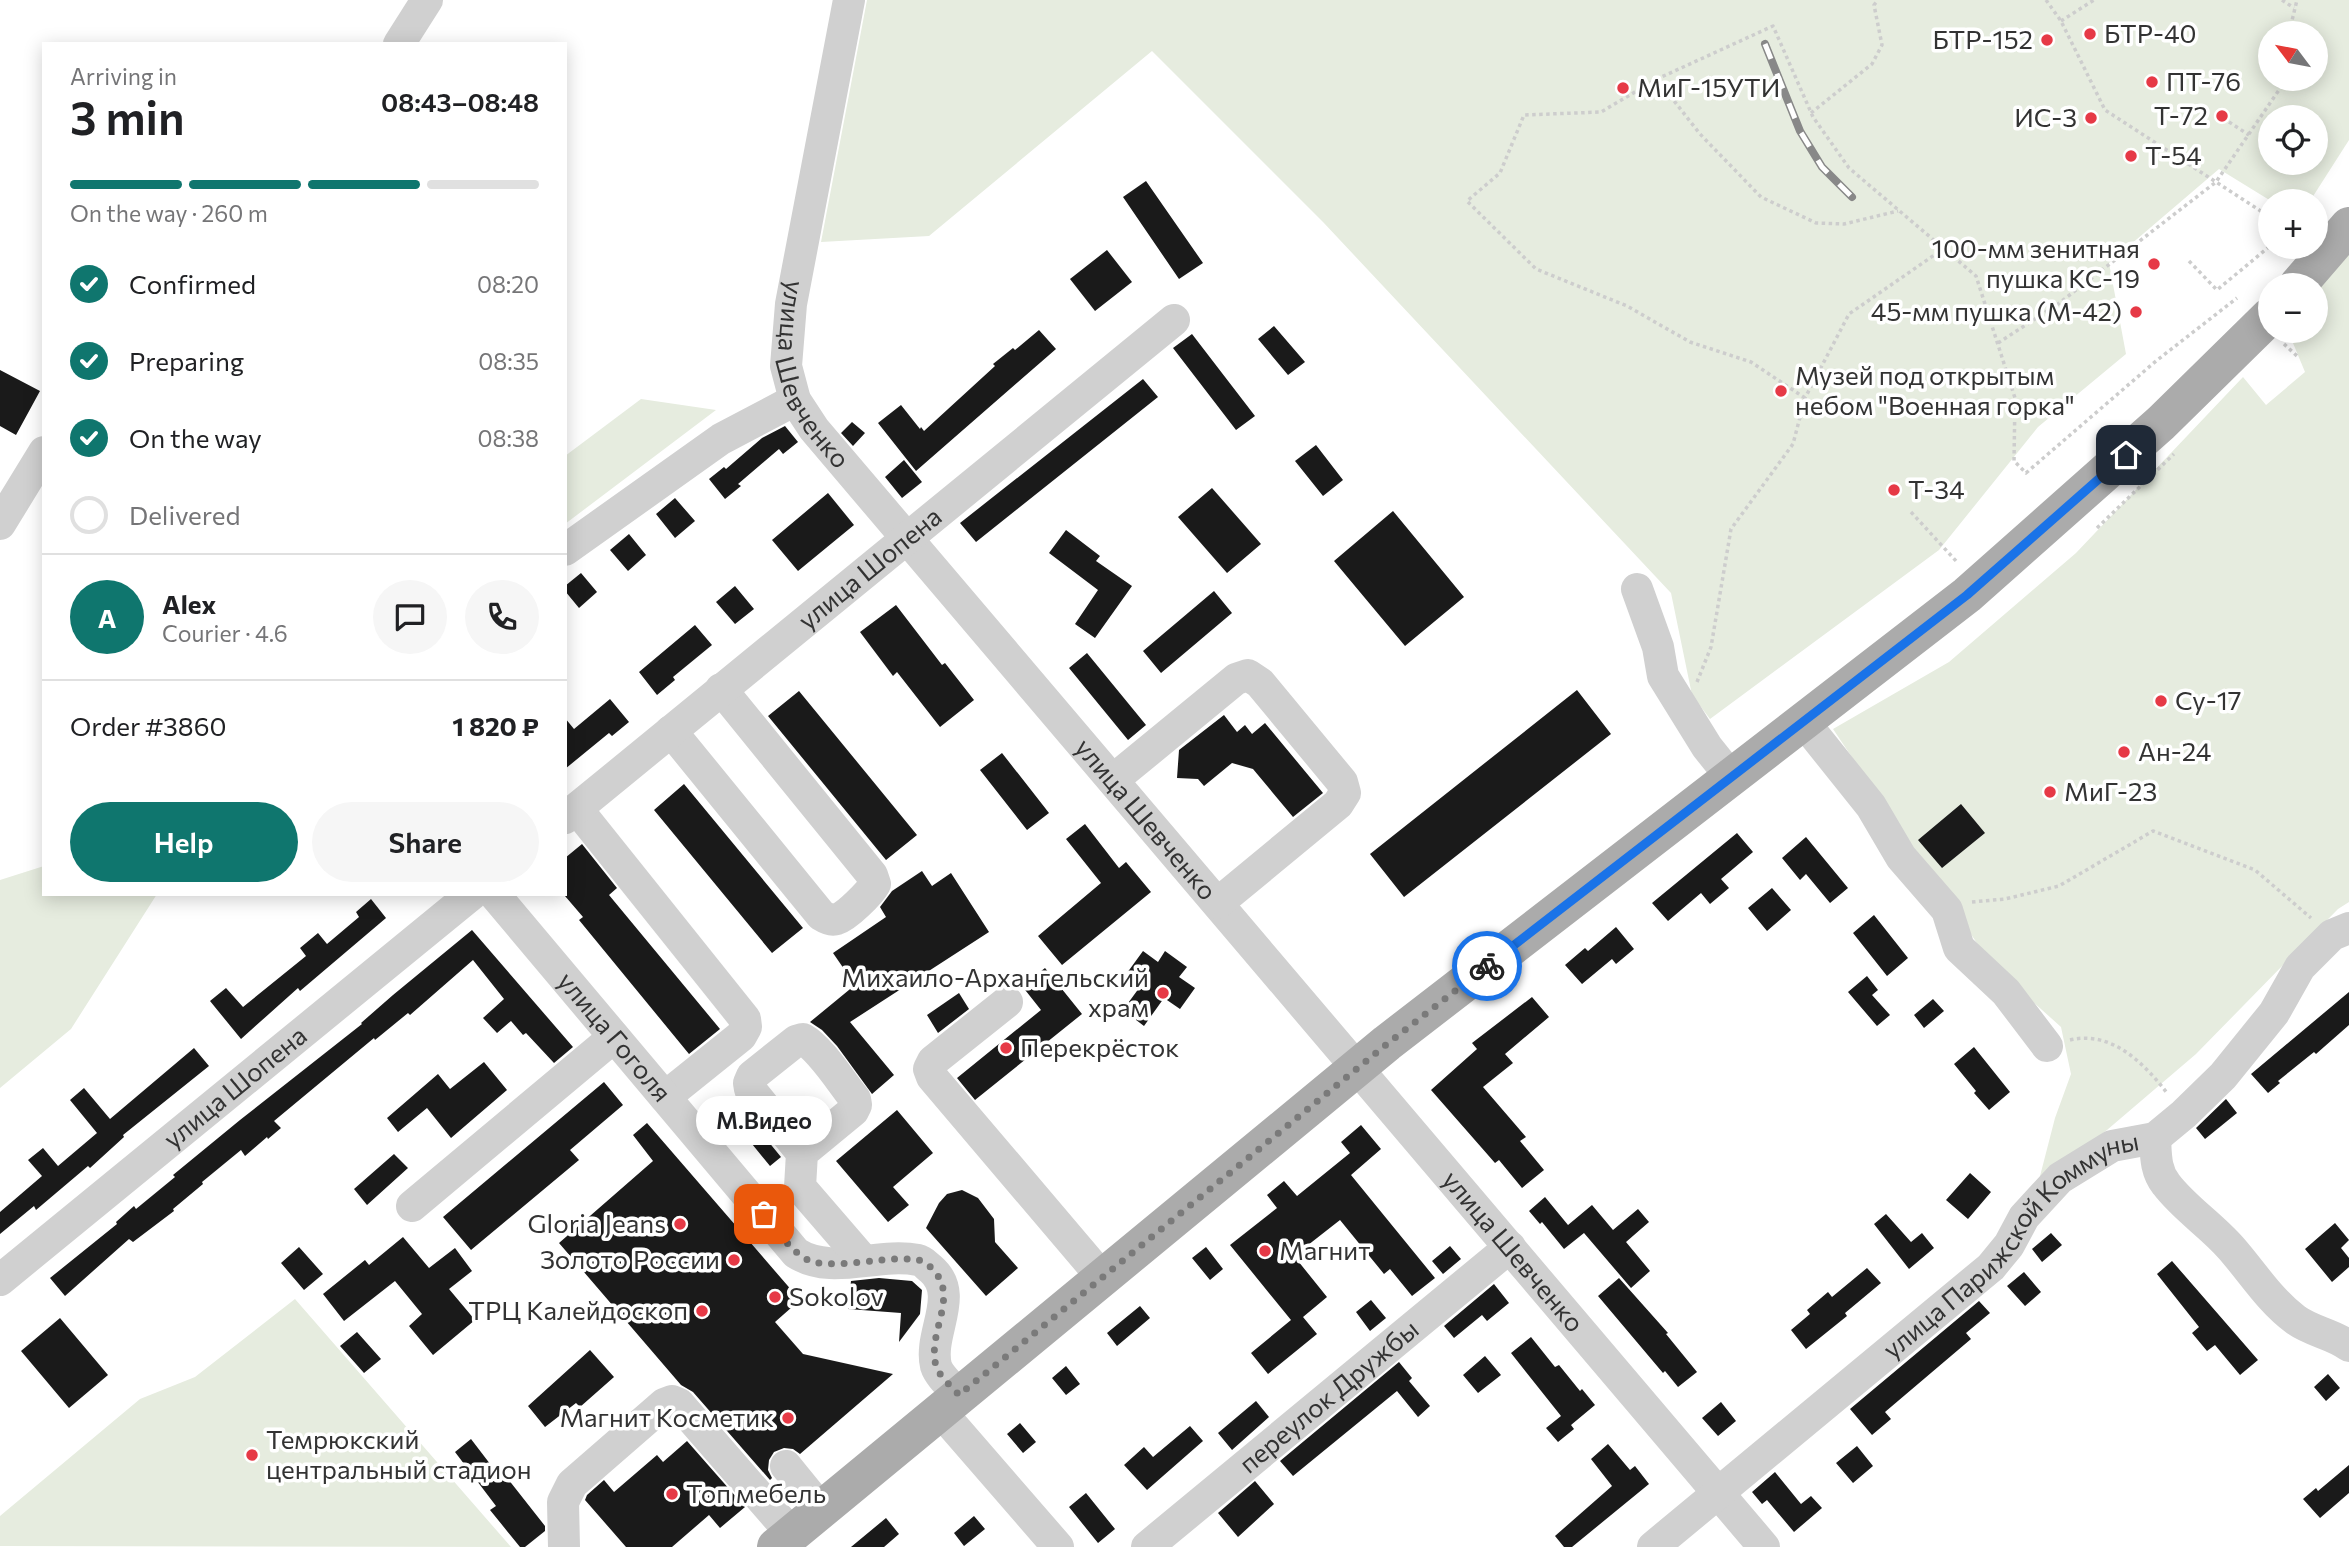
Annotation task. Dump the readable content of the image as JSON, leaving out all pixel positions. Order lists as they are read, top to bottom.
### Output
{
  "streets": {
    "street": [
      "улица Шевченко",
      "улица Шопена",
      "улица Гоголя",
      "улица Парижской Коммуны",
      "переулок Дружбы"
    ]
  },
  "crossings": [
    ["улица Шевченко", "улица Шопена"],
    ["улица Шевченко", "улица Парижской Коммуны"],
    ["улица Шевченко", "переулок Дружбы"]
  ],
  "places": [
    "БТР-40",
    "БТР-152",
    "ПТ-76",
    "МиГ-15УТИ",
    "Т-72",
    "ИС-3",
    "Т-54",
    "100-мм зенитная пушка КС-19",
    "45-мм пушка (М-42)",
    "Музей под открытым небом \"Военная горка\"",
    "Т-34",
    "Су-17",
    "Ан-24",
    "МиГ-23",
    "Михаило-Архангельский храм",
    "Перекрёсток",
    "М.Видео",
    "Gloria Jeans",
    "Магнит",
    "Золото России",
    "Sokolov",
    "ТРЦ Калейдоскоп",
    "Магнит Косметик",
    "Темрюкский центральный стадион",
    "Топ мебель"
  ],
  "north": "top left",
  "page": {
    "map_buttons": ["+", "−"],
    "heading": ["3 min", "Arriving in", "08:43–08:48"],
    "panel": [
      "Alex",
      "Courier · 4.6",
      "Order #3860",
      "1 820 ₽"
    ],
    "bar": "On the way · 260 m",
    "list": [
      ["Confirmed", "08:20"],
      ["Preparing", "08:35"],
      ["On the way", "08:38"],
      "Delivered"
    ],
    "round": "A",
    "buttons": ["Help", "Share"],
    "bubble": "М.Видео"
  }
}
